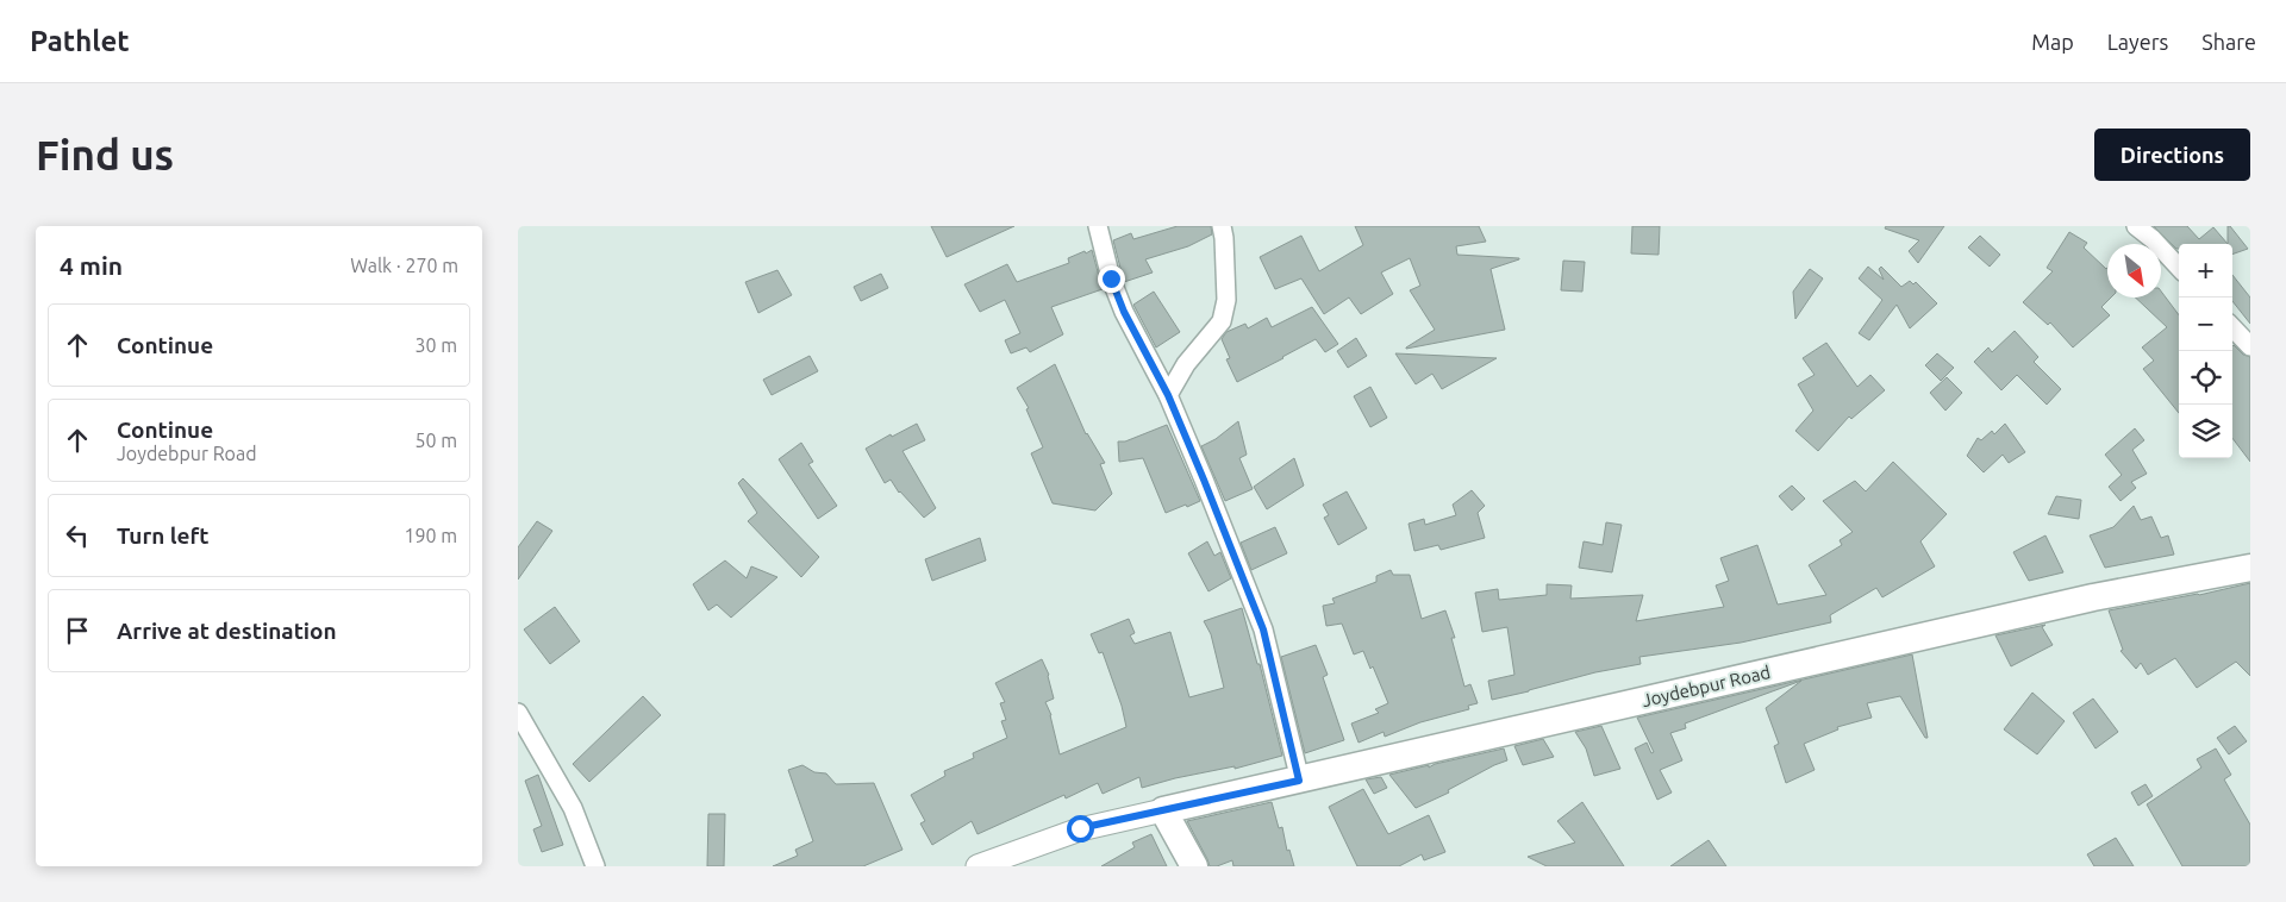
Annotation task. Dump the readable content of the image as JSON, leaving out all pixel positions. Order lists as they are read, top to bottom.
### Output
{
  "streets": {
    "main road": ["Joydebpur Road"]
  },
  "north": "bottom right",
  "page": {
    "header": "Pathlet",
    "nav": ["Map", "Layers", "Share"],
    "buttons": "Directions",
    "title": "Find us",
    "heading": ["4 min", "Walk · 270 m"],
    "map_buttons": ["+", "−"],
    "list": [
      ["Continue", "30 m"],
      ["Continue", "Joydebpur Road", "50 m"],
      ["Turn left", "190 m"],
      "Arrive at destination"
    ]
  }
}
